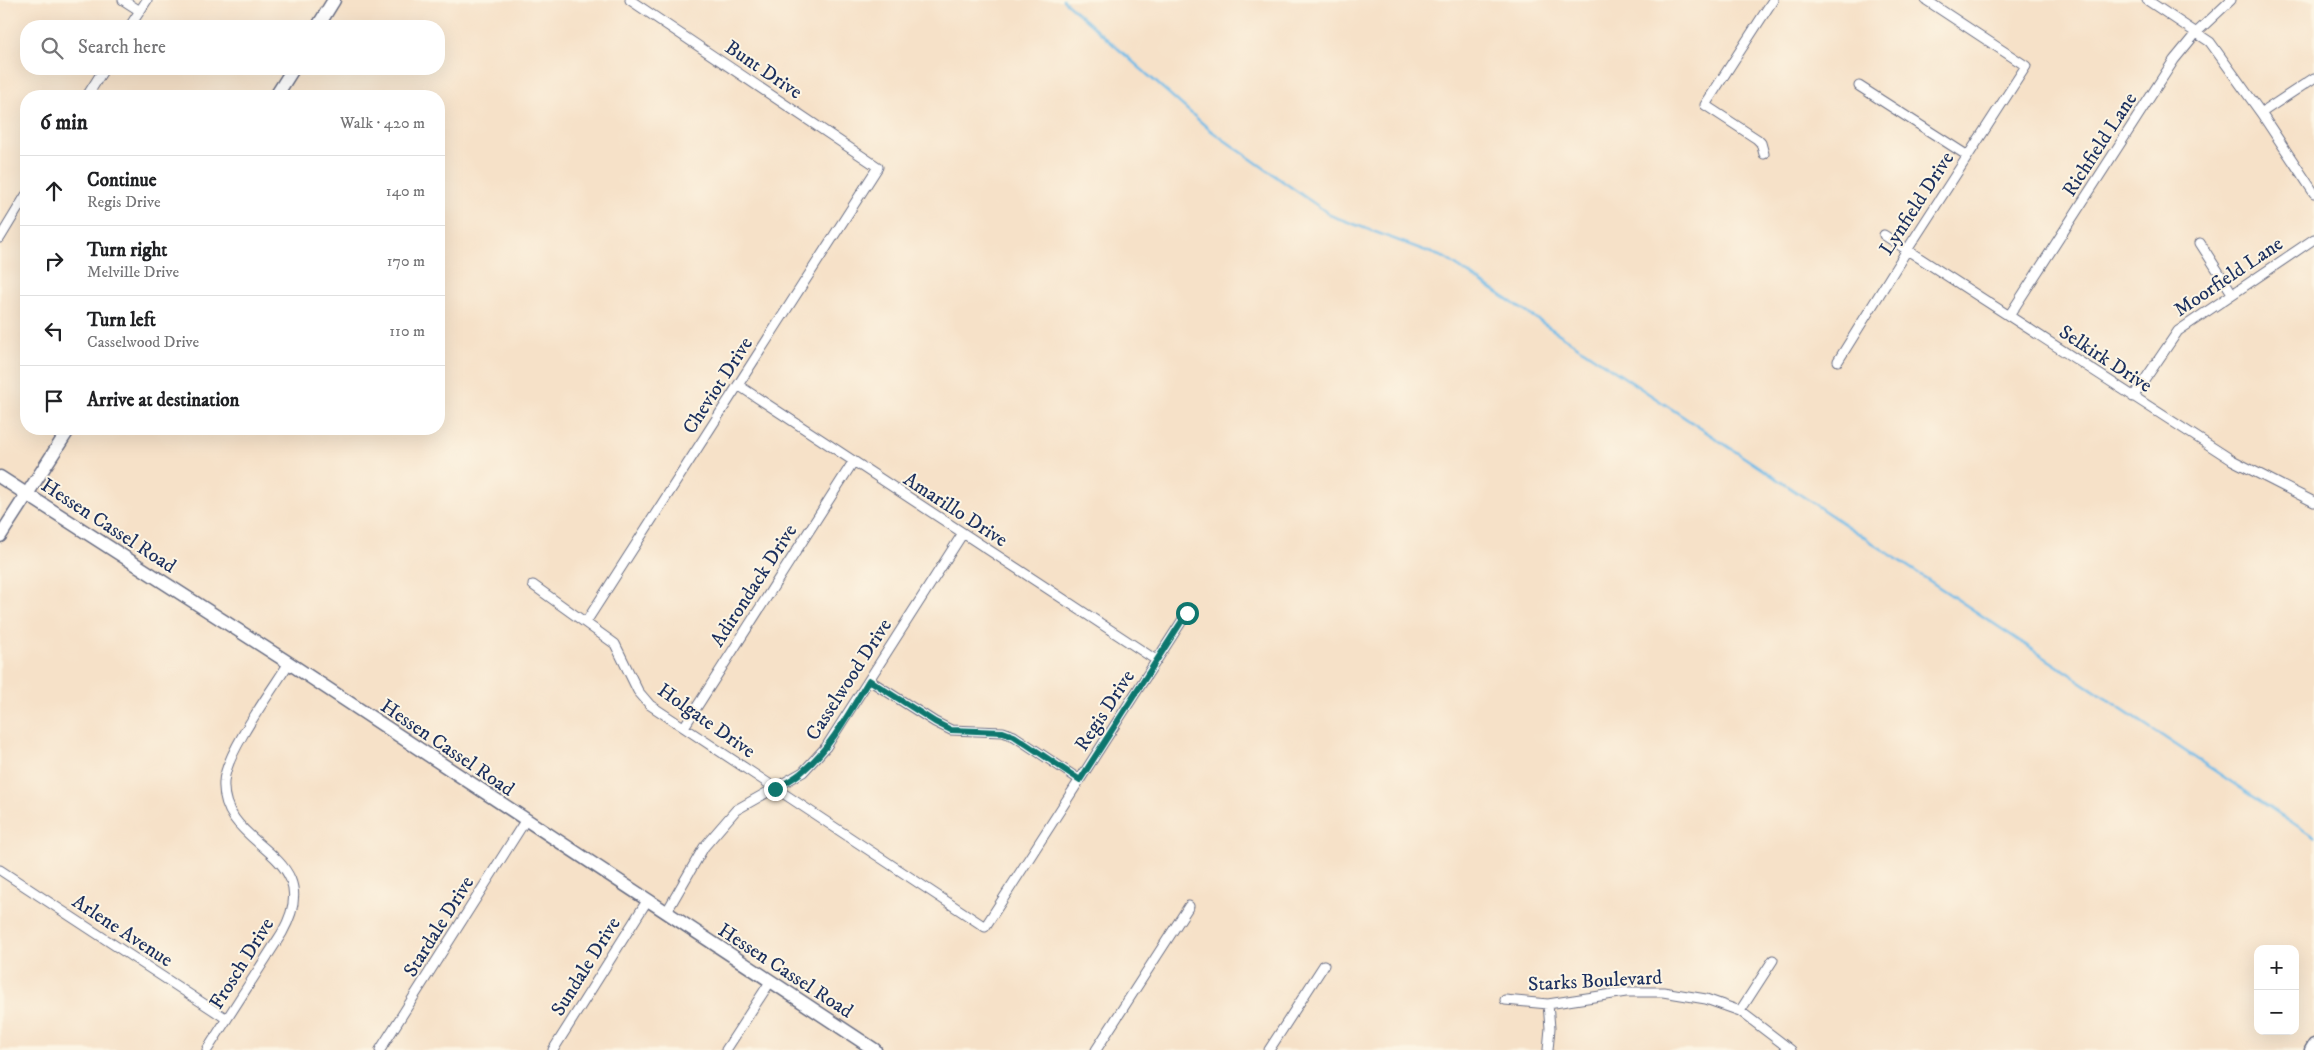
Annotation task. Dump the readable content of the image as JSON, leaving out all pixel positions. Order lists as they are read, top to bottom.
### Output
{
  "streets": {
    "main road": ["Hessen Cassel Road"],
    "street": [
      "Bunt Drive",
      "Richfield Lane",
      "Lynfield Drive",
      "Moorfield Lane",
      "Selkirk Drive",
      "Cheviot Drive",
      "Amarillo Drive",
      "Adirondack Drive",
      "Casselwood Drive",
      "Regis Drive",
      "Holgate Drive",
      "Stardale Drive",
      "Arlene Avenue",
      "Frosch Drive",
      "Sundale Drive",
      "Starks Boulevard"
    ]
  },
  "crossings": [
    ["Bunt Drive", "Cheviot Drive"],
    ["Richfield Lane", "Selkirk Drive"],
    ["Lynfield Drive", "Selkirk Drive"],
    ["Moorfield Lane", "Selkirk Drive"],
    ["Cheviot Drive", "Amarillo Drive"],
    ["Cheviot Drive", "Holgate Drive"],
    ["Amarillo Drive", "Adirondack Drive"],
    ["Amarillo Drive", "Casselwood Drive"],
    ["Amarillo Drive", "Regis Drive"],
    ["Hessen Cassel Road", "Casselwood Drive"],
    ["Hessen Cassel Road", "Stardale Drive"],
    ["Hessen Cassel Road", "Frosch Drive"],
    ["Hessen Cassel Road", "Sundale Drive"],
    ["Adirondack Drive", "Holgate Drive"],
    ["Casselwood Drive", "Holgate Drive"],
    ["Regis Drive", "Holgate Drive"],
    ["Arlene Avenue", "Frosch Drive"]
  ],
  "page": {
    "search": "Search here",
    "heading": ["6 min", "Walk · 420 m"],
    "list": [
      ["Continue", "Regis Drive", "140 m"],
      ["Turn right", "Melville Drive", "170 m"],
      ["Turn left", "Casselwood Drive", "110 m"],
      "Arrive at destination"
    ],
    "map_buttons": ["+", "−"]
  }
}
